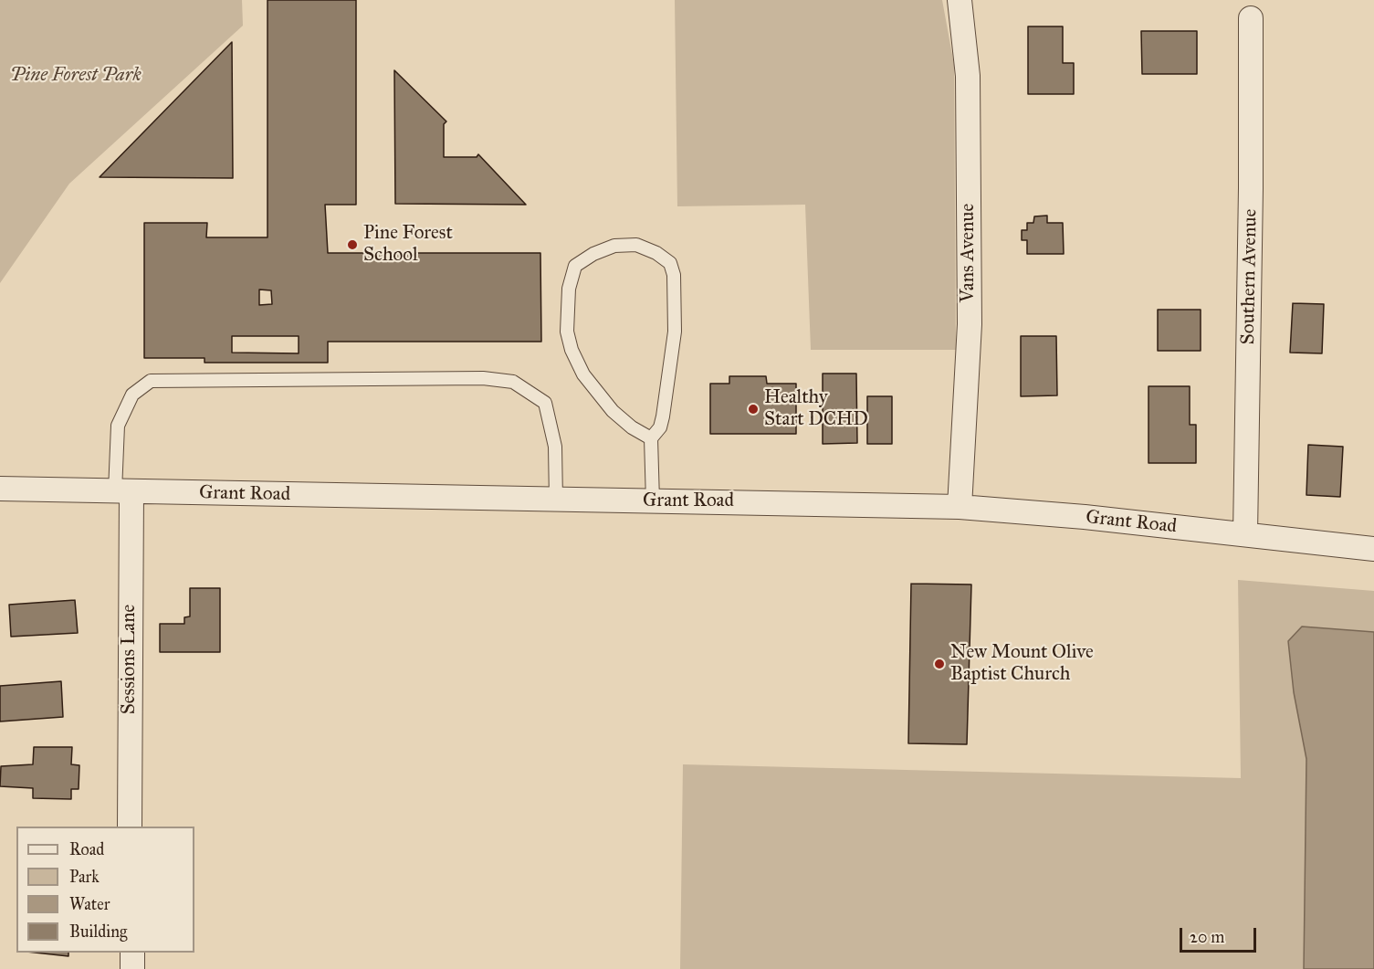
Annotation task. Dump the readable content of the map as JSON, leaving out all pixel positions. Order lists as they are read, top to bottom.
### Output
{
  "streets": {
    "street": [
      "Vans Avenue",
      "Southern Avenue",
      "Grant Road",
      "Sessions Lane"
    ]
  },
  "crossings": [
    ["Vans Avenue", "Grant Road"],
    ["Southern Avenue", "Grant Road"],
    ["Grant Road", "Sessions Lane"]
  ],
  "parks": ["Pine Forest Park"],
  "places": ["Pine Forest School", "Healthy Start DCHD", "New Mount Olive Baptist Church"],
  "legend": [
    "Road",
    "Park",
    "Water",
    "Building"
  ],
  "scale_bar": "20 m"
}
